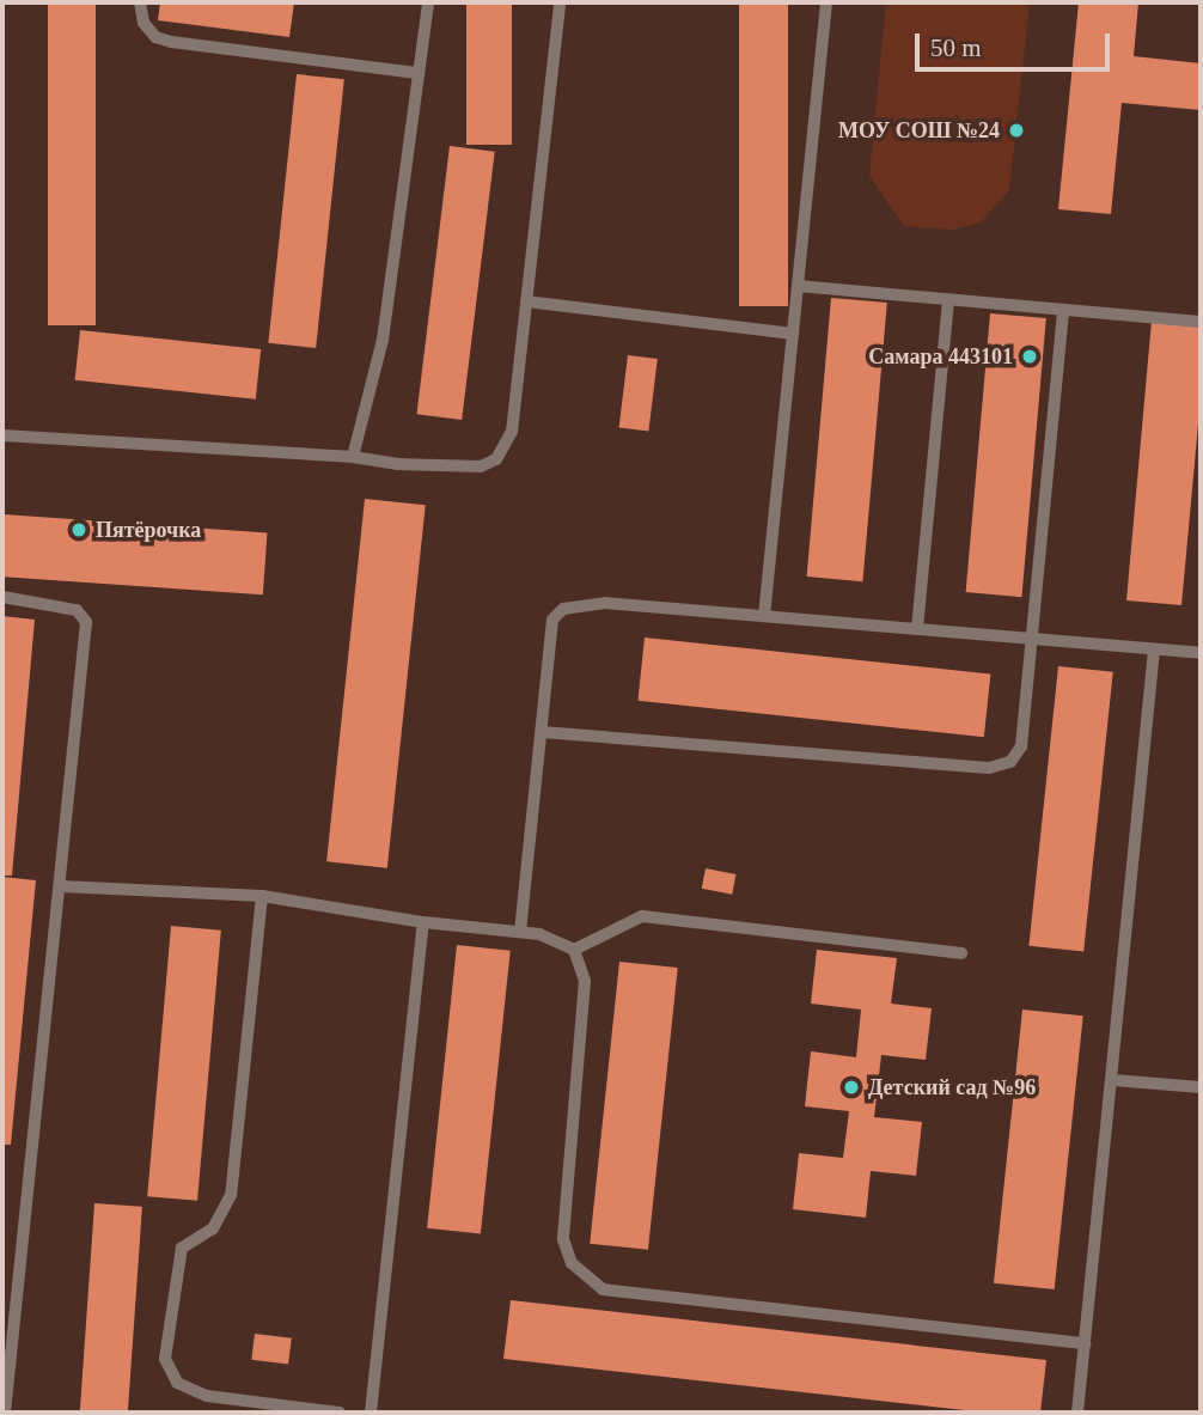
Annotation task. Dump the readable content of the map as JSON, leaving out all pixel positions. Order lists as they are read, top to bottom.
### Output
{
  "places": [
    "МОУ СОШ №24",
    "Самара 443101",
    "Пятёрочка",
    "Детский сад №96"
  ],
  "scale_bar": "50 m"
}
